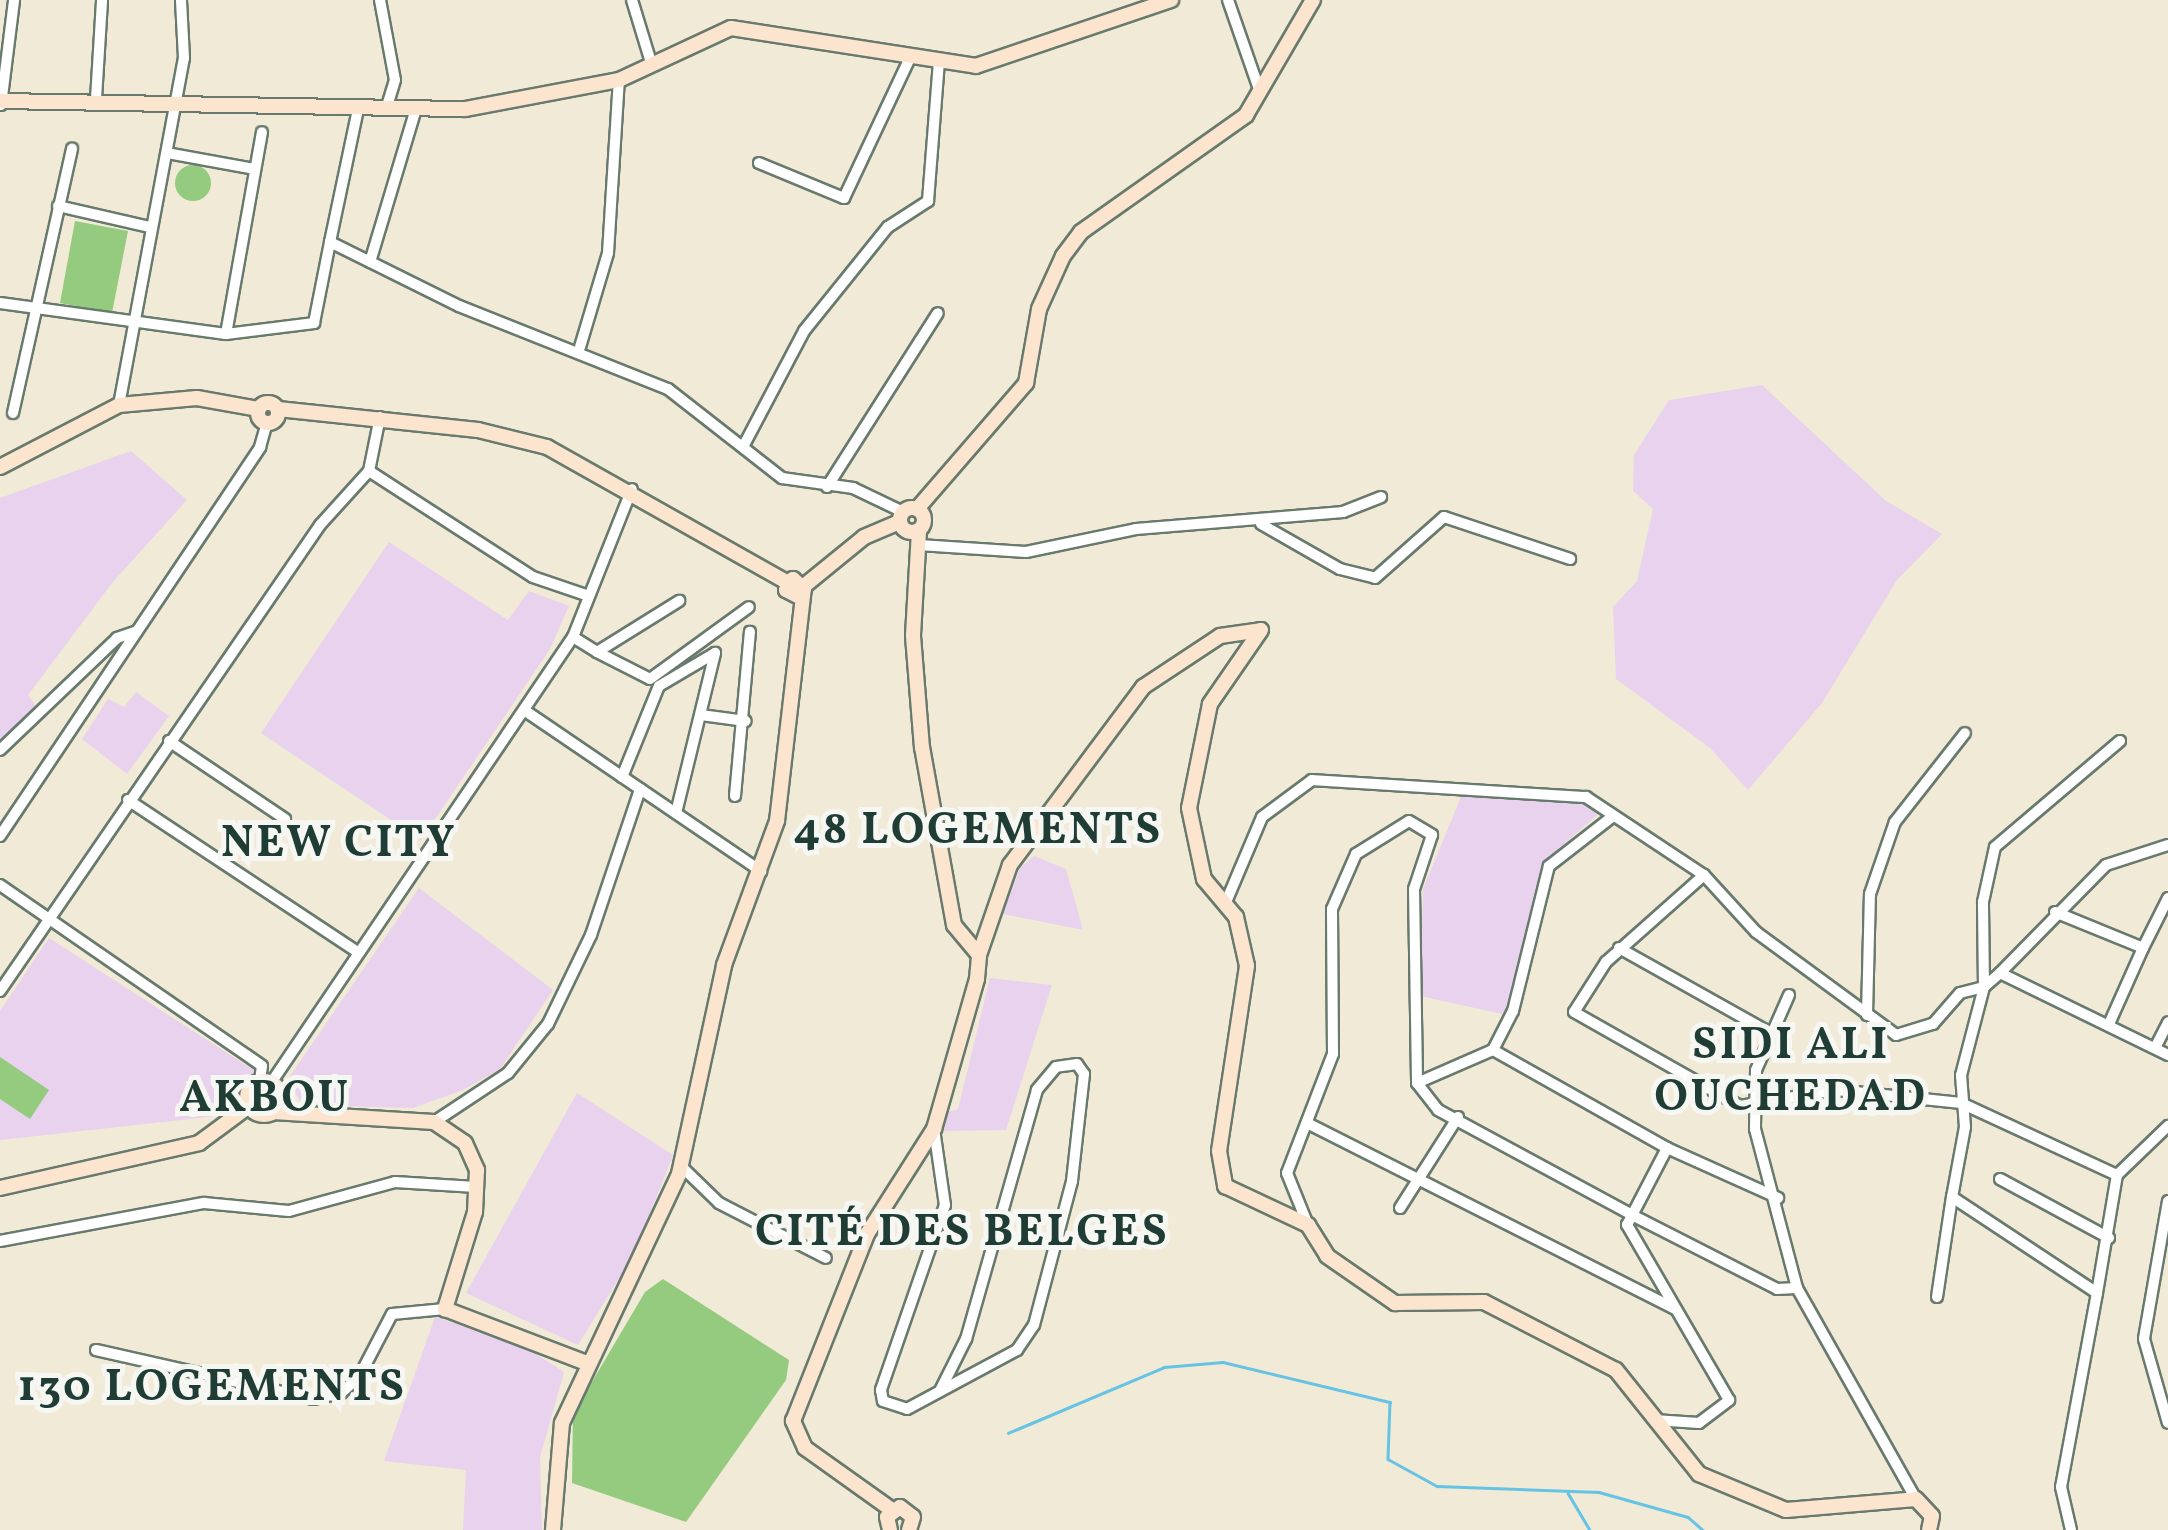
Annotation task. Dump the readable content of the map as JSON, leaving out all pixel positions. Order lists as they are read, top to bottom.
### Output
{
  "districts": [
    "48 LOGEMENTS",
    "NEW CITY",
    "SIDI ALI OUCHEDAD",
    "AKBOU",
    "CITÉ DES BELGES",
    "130 LOGEMENTS"
  ]
}
